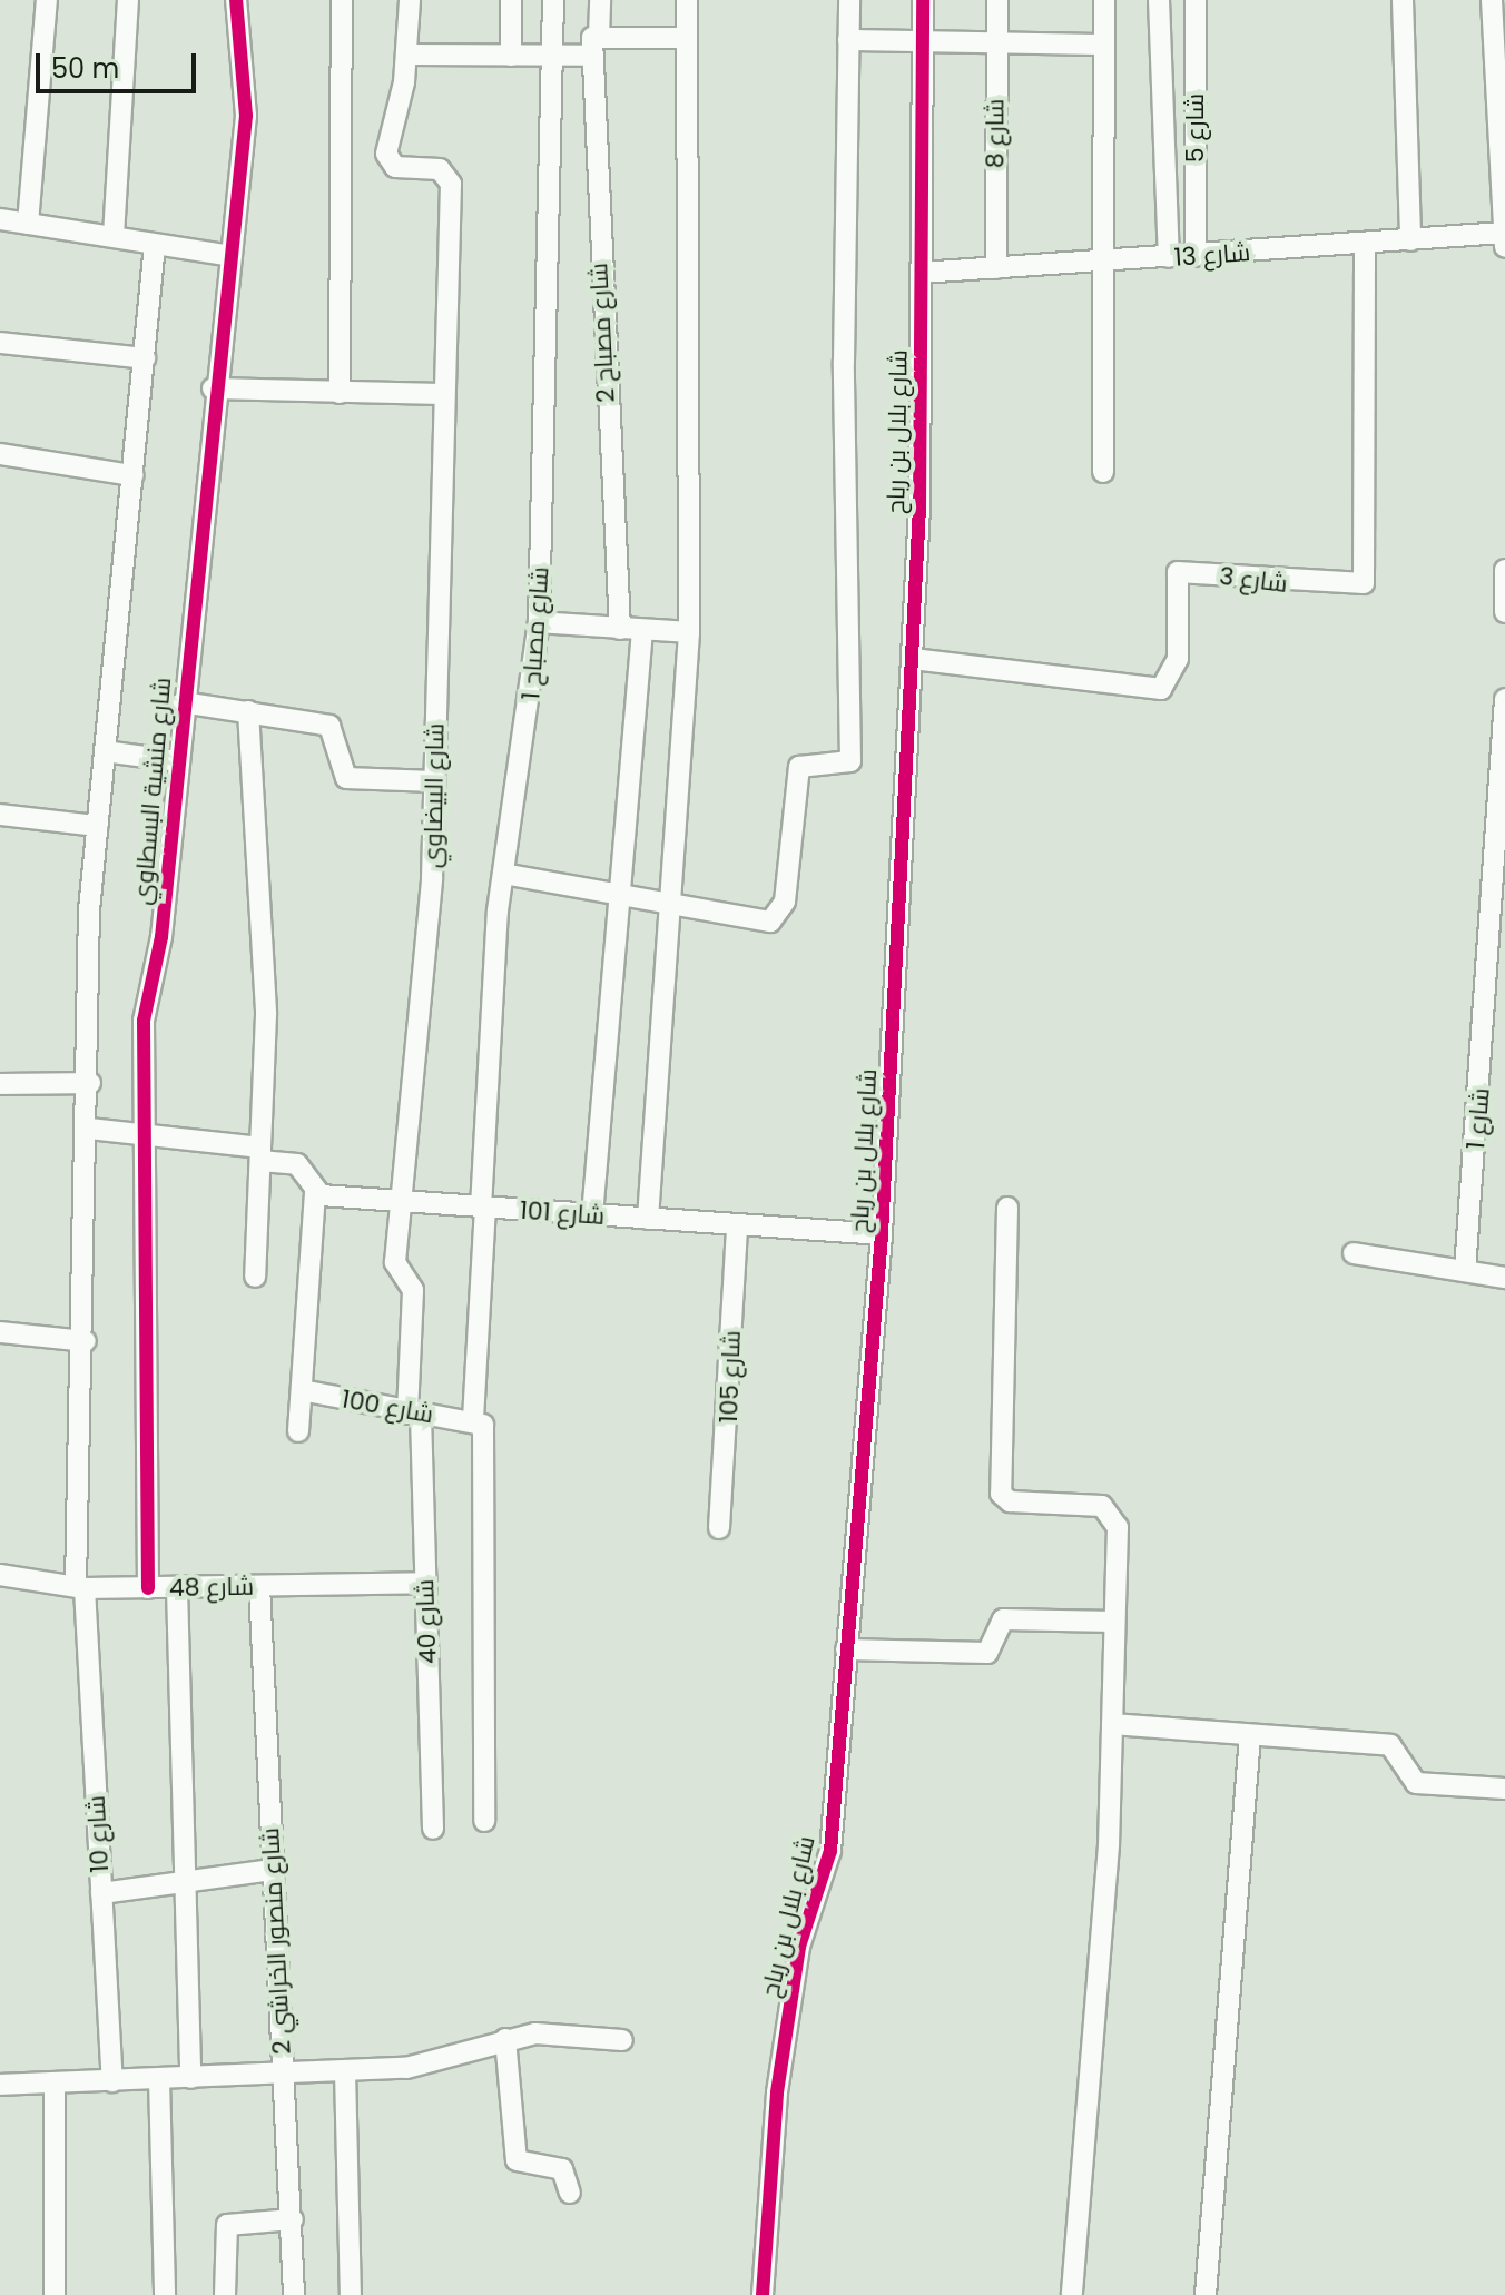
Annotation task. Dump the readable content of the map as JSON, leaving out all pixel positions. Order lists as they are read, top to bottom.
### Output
{
  "streets": {
    "street": [
      "شارع 5",
      "شارع 8",
      "شارع 13",
      "شارع مصباح 2",
      "شارع بلال بن رباح",
      "شارع 3",
      "شارع مصباح 1",
      "شارع منشية البسطاوي",
      "شارع البيضاوي",
      "شارع 1",
      "شارع 101",
      "شارع 105",
      "شارع 100",
      "شارع 48",
      "شارع 40",
      "شارع 10",
      "شارع منصور الخراشي 2"
    ]
  },
  "crossings": [
    ["شارع 5", "شارع 13"],
    ["شارع 8", "شارع 13"],
    ["شارع 13", "شارع بلال بن رباح"],
    ["شارع 13", "شارع 3"],
    ["شارع بلال بن رباح", "شارع 3"],
    ["شارع بلال بن رباح", "شارع 101"],
    ["شارع مصباح 1", "شارع 101"],
    ["شارع مصباح 1", "شارع 100"],
    ["شارع منشية البسطاوي", "شارع 48"],
    ["شارع البيضاوي", "شارع 101"],
    ["شارع البيضاوي", "شارع 100"],
    ["شارع البيضاوي", "شارع 40"],
    ["شارع 101", "شارع 105"],
    ["شارع 100", "شارع 40"],
    ["شارع 48", "شارع 40"],
    ["شارع 48", "شارع 10"],
    ["شارع 48", "شارع منصور الخراشي 2"]
  ],
  "scale_bar": "50 m"
}
